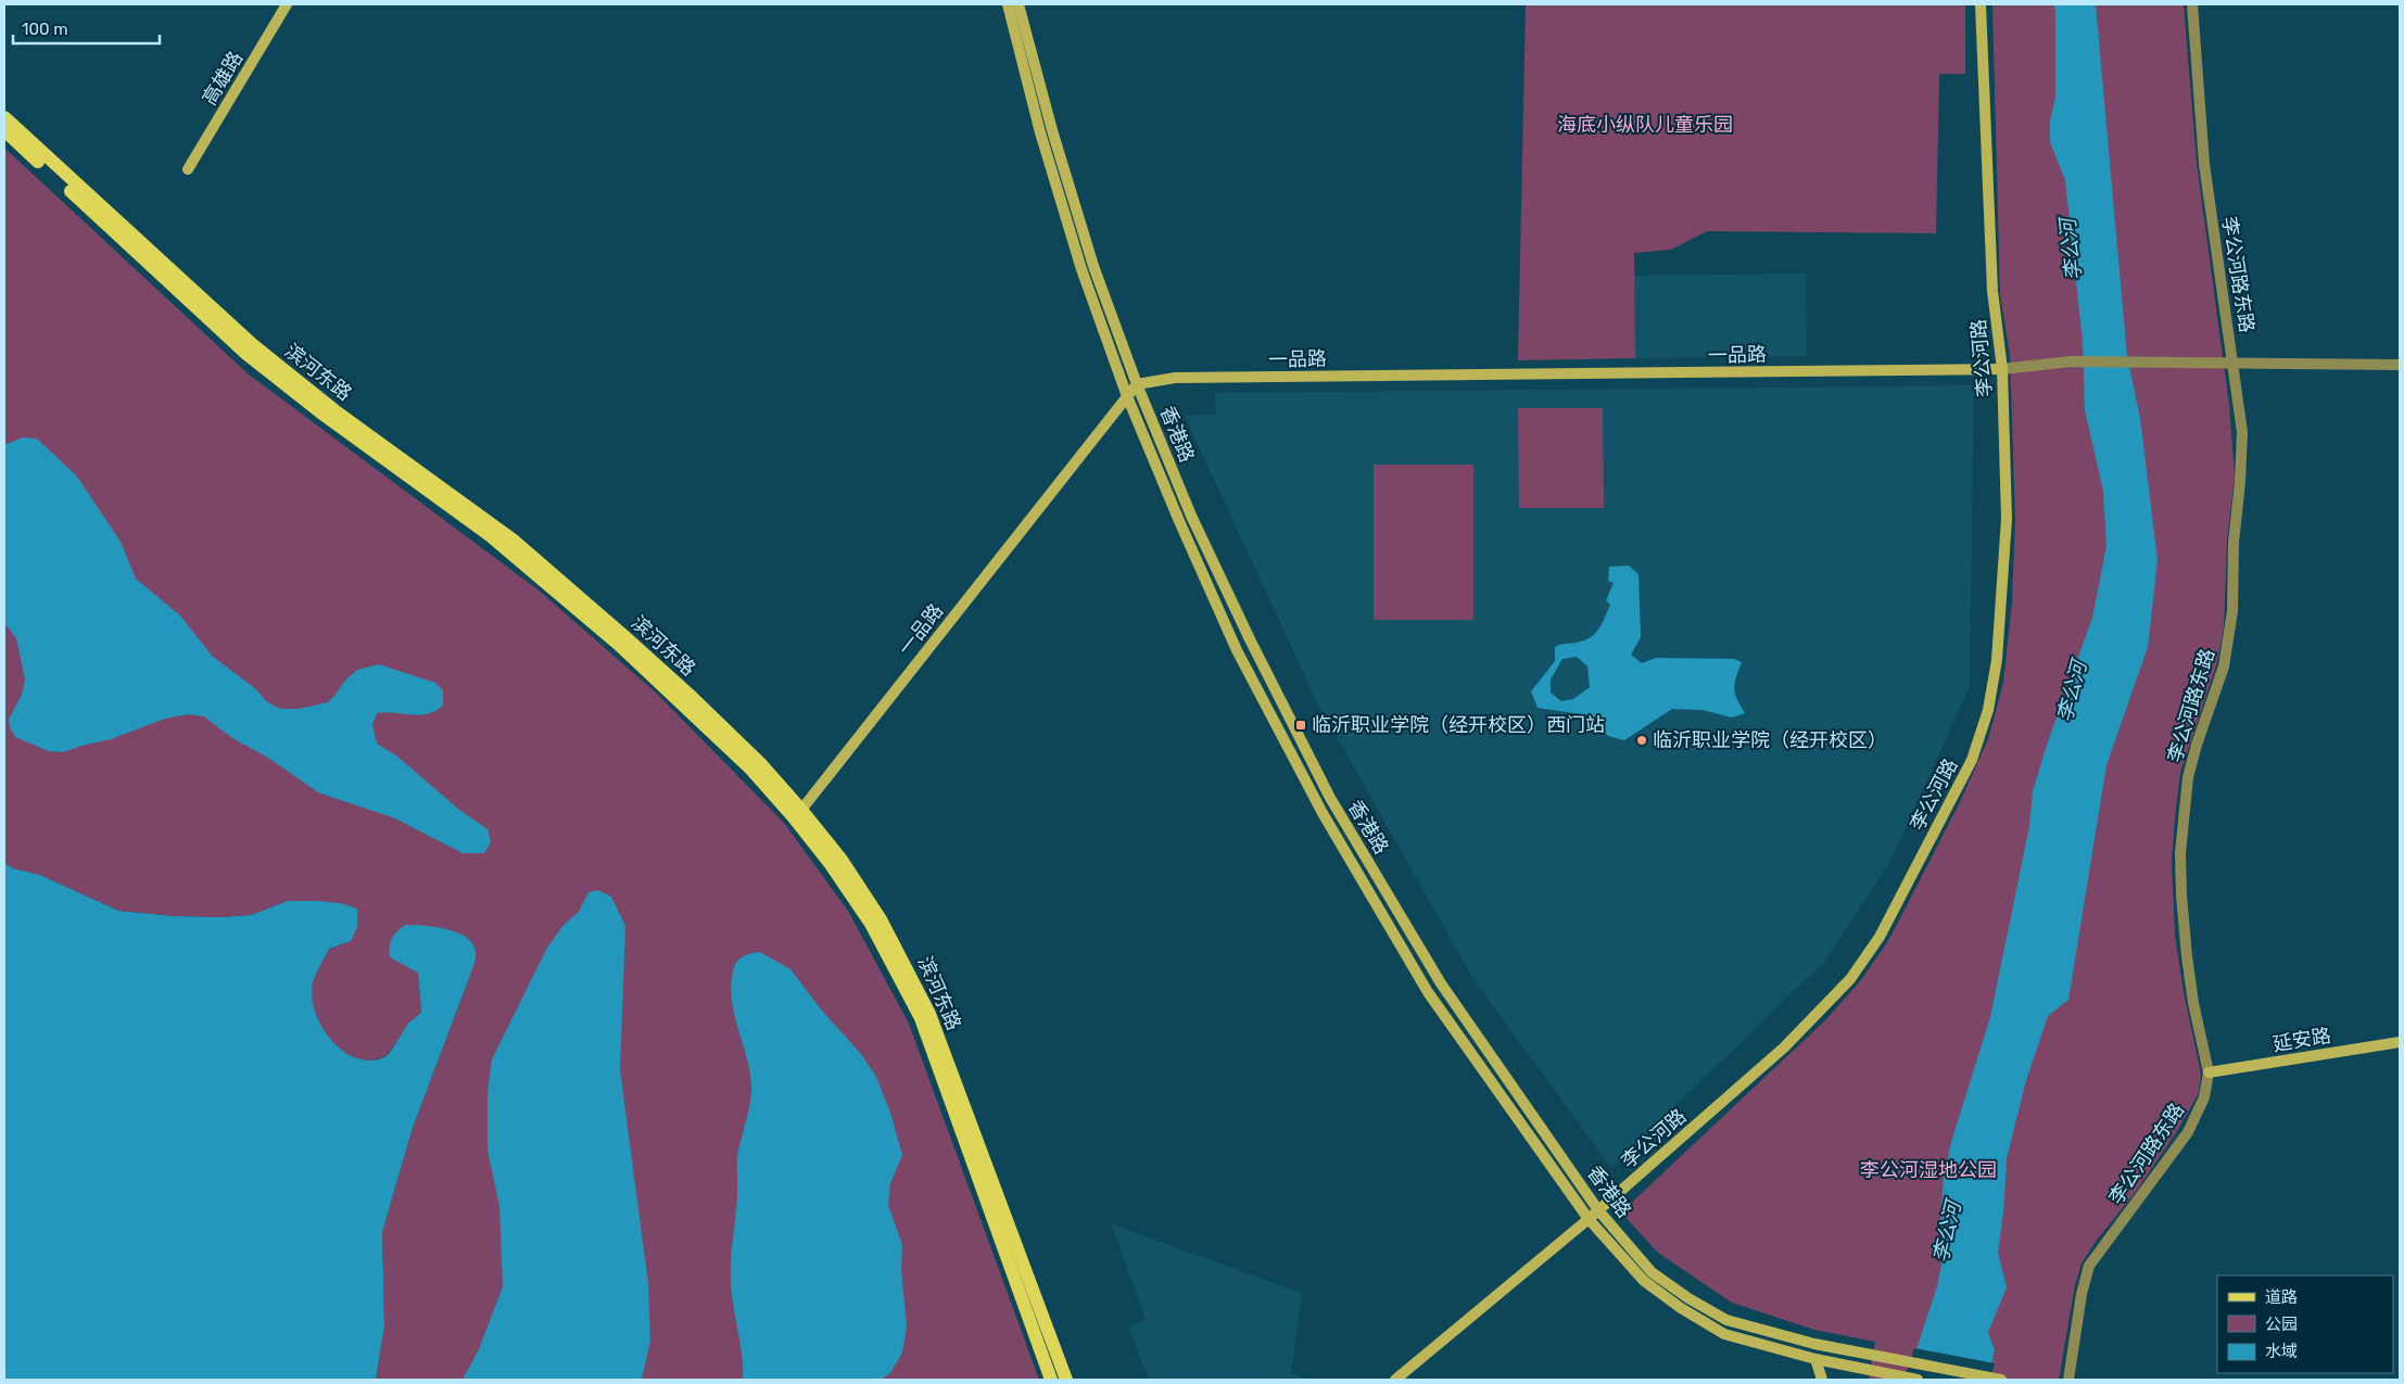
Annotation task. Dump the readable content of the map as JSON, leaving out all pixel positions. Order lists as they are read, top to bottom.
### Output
{
  "streets": {
    "main road": [
      "高雄路",
      "一品路",
      "李公河路",
      "滨河东路",
      "香港路",
      "延安路"
    ],
    "street": ["李公河路东路"]
  },
  "crossings": [
    ["李公河路东路", "延安路"],
    ["一品路", "李公河路"],
    ["一品路", "滨河东路"],
    ["一品路", "香港路"],
    ["李公河路", "香港路"]
  ],
  "water": ["李公河"],
  "parks": ["海底小纵队儿童乐园", "李公河湿地公园"],
  "places": {
    "transit": ["临沂职业学院（经开校区）西门站"],
    "other": ["临沂职业学院（经开校区）"]
  },
  "legend": ["道路", "公园", "水域"],
  "scale_bar": "100 m"
}
